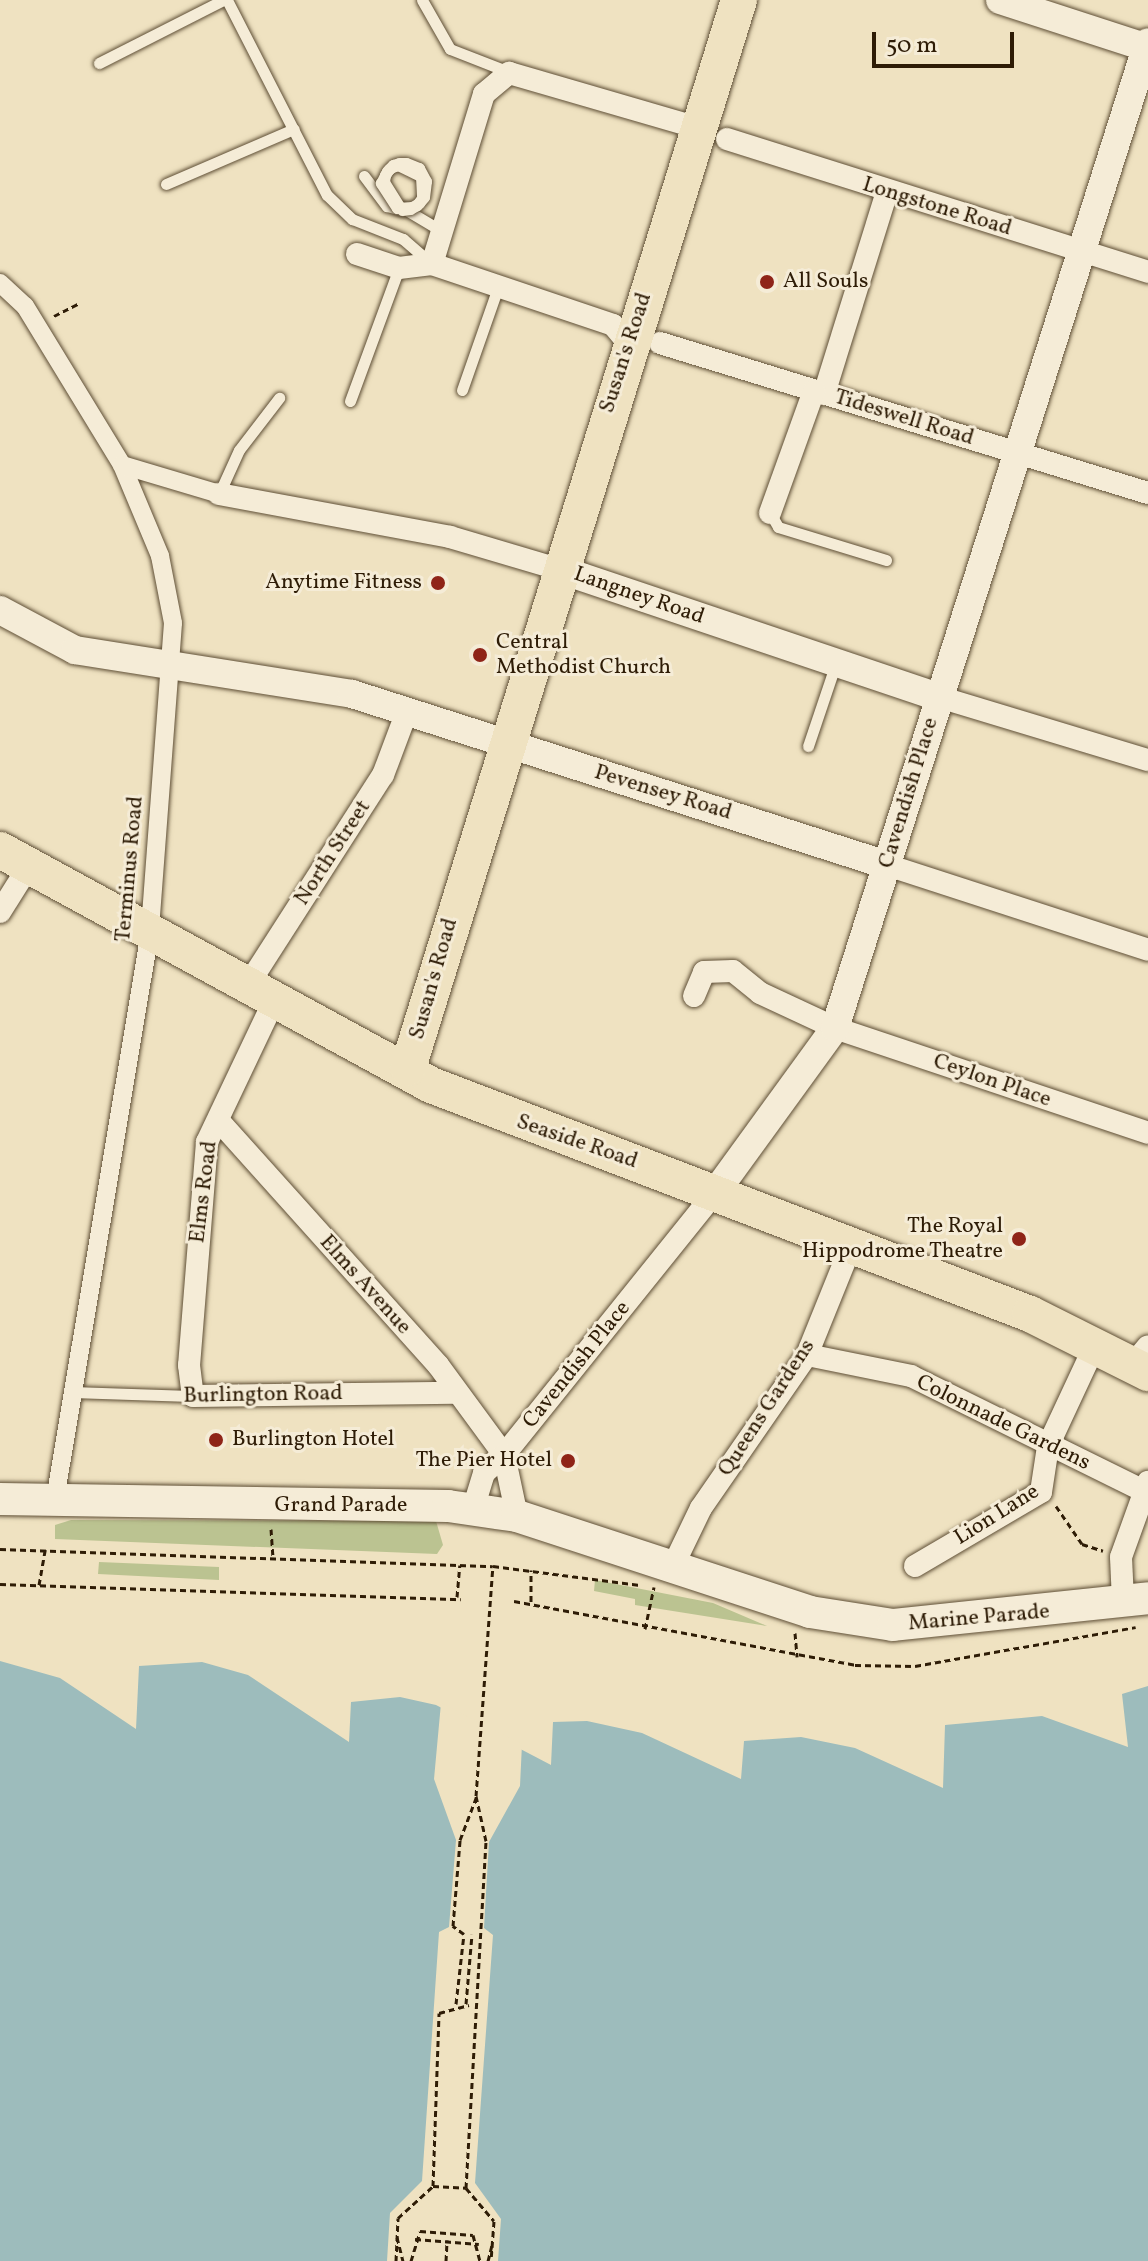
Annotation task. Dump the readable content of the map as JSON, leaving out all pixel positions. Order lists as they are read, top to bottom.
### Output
{
  "streets": {
    "main road": [
      "Susan's Road",
      "Seaside Road",
      "Grand Parade",
      "Marine Parade"
    ],
    "street": [
      "Longstone Road",
      "Tideswell Road",
      "Langney Road",
      "Pevensey Road",
      "Cavendish Place",
      "North Street",
      "Terminus Road",
      "Ceylon Place",
      "Elms Road",
      "Elms Avenue",
      "Burlington Road",
      "Queens Gardens",
      "Colonnade Gardens",
      "Lion Lane"
    ]
  },
  "crossings": [
    ["Longstone Road", "Susan's Road"],
    ["Longstone Road", "Cavendish Place"],
    ["Susan's Road", "Tideswell Road"],
    ["Susan's Road", "Langney Road"],
    ["Susan's Road", "Pevensey Road"],
    ["Susan's Road", "Seaside Road"],
    ["Tideswell Road", "Cavendish Place"],
    ["Langney Road", "Cavendish Place"],
    ["Langney Road", "Terminus Road"],
    ["Pevensey Road", "Cavendish Place"],
    ["Pevensey Road", "North Street"],
    ["Pevensey Road", "Terminus Road"],
    ["Cavendish Place", "Ceylon Place"],
    ["Cavendish Place", "Seaside Road"],
    ["Cavendish Place", "Elms Avenue"],
    ["Cavendish Place", "Grand Parade"],
    ["North Street", "Seaside Road"],
    ["North Street", "Elms Road"],
    ["Terminus Road", "Seaside Road"],
    ["Terminus Road", "Burlington Road"],
    ["Terminus Road", "Grand Parade"],
    ["Seaside Road", "Elms Road"],
    ["Seaside Road", "Queens Gardens"],
    ["Seaside Road", "Lion Lane"],
    ["Elms Road", "Elms Avenue"],
    ["Elms Road", "Burlington Road"],
    ["Elms Avenue", "Burlington Road"],
    ["Queens Gardens", "Colonnade Gardens"],
    ["Queens Gardens", "Grand Parade"],
    ["Queens Gardens", "Marine Parade"],
    ["Colonnade Gardens", "Lion Lane"],
    ["Grand Parade", "Marine Parade"]
  ],
  "places": [
    "All Souls",
    "Anytime Fitness",
    "Central Methodist Church",
    "The Royal Hippodrome Theatre",
    "Burlington Hotel",
    "The Pier Hotel"
  ],
  "scale_bar": "50 m"
}
